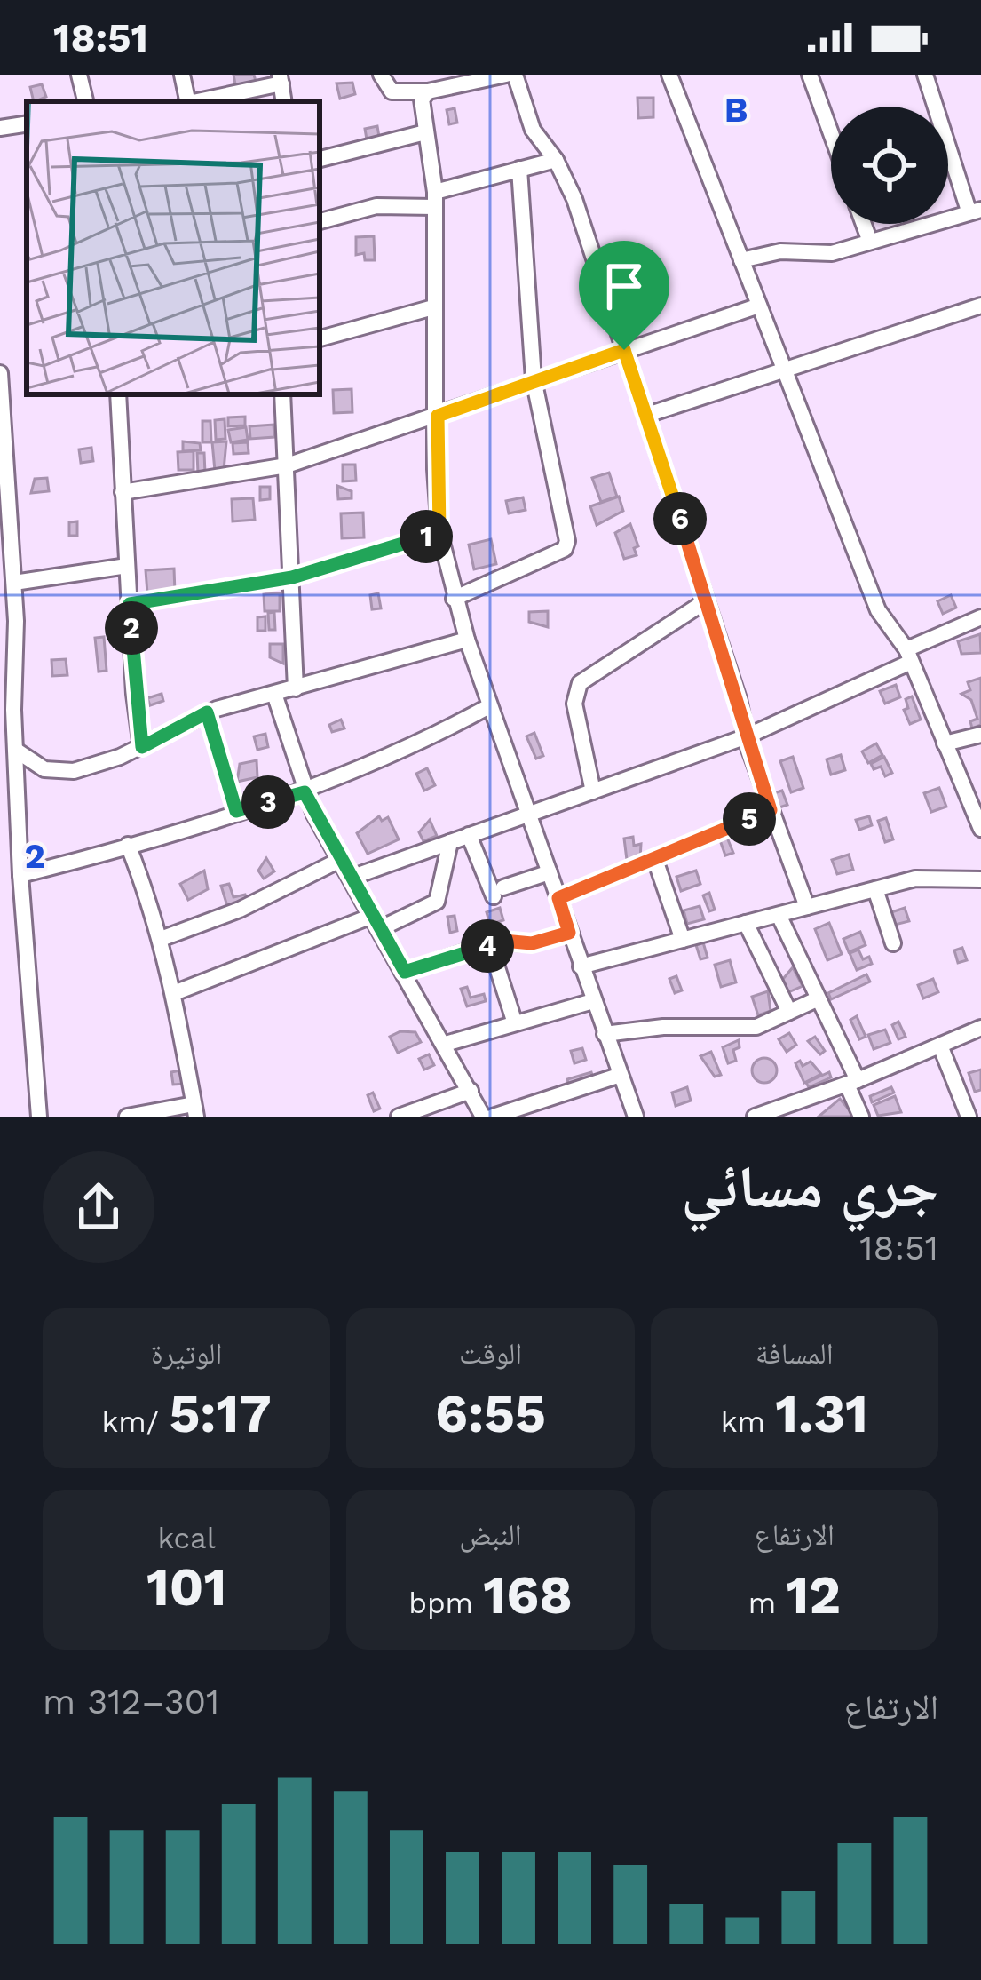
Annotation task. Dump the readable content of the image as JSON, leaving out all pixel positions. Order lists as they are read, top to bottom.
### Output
{
  "page": {
    "status": "18:51",
    "pins": [
      "6",
      "1",
      "2",
      "3",
      "5",
      "4"
    ],
    "heading": ["جري مسائي", "18:51"],
    "stats": [
      ["المسافة", "1.31 km"],
      ["الوقت", "6:55"],
      ["الوتيرة", "5:17 /km"],
      ["الارتفاع", "12 m"],
      ["النبض", "168 bpm"],
      ["kcal", "101"]
    ],
    "chart": ["الارتفاع", "301–312 m"]
  },
  "grid": {
    "columns": ["B"],
    "rows": ["2"]
  }
}
